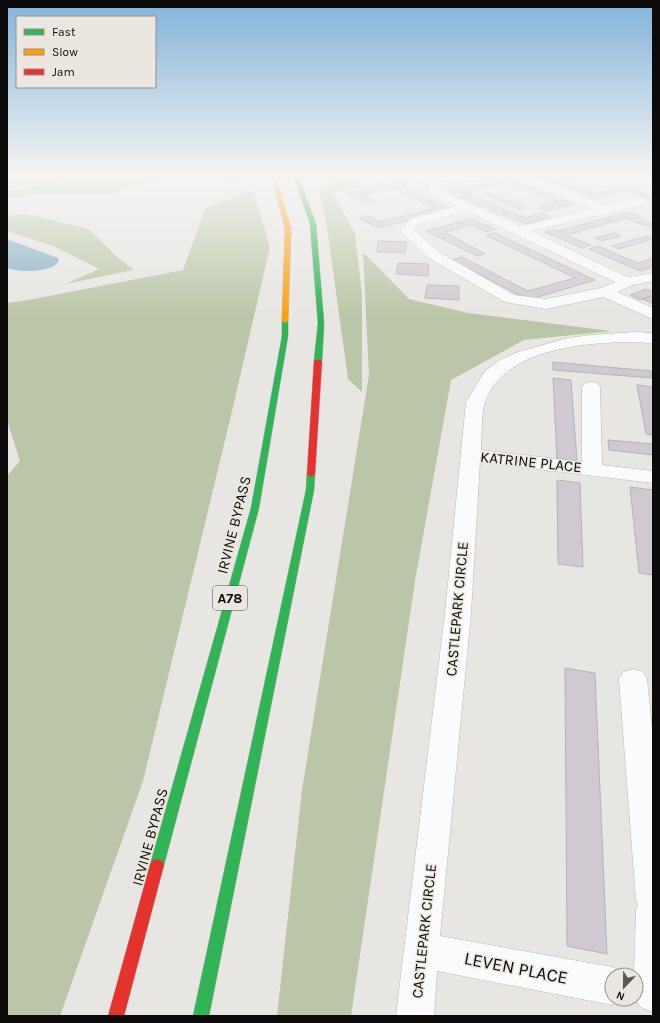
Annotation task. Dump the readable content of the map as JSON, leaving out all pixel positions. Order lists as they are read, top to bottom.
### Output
{
  "streets": {
    "highway": ["IRVINE BYPASS", "A78"],
    "street": ["KATRINE PLACE", "CASTLEPARK CIRCLE", "LEVEN PLACE"]
  },
  "crossings": [
    ["KATRINE PLACE", "CASTLEPARK CIRCLE"],
    ["CASTLEPARK CIRCLE", "LEVEN PLACE"]
  ],
  "legend": ["Fast", "Slow", "Jam"],
  "north": "bottom"
}
